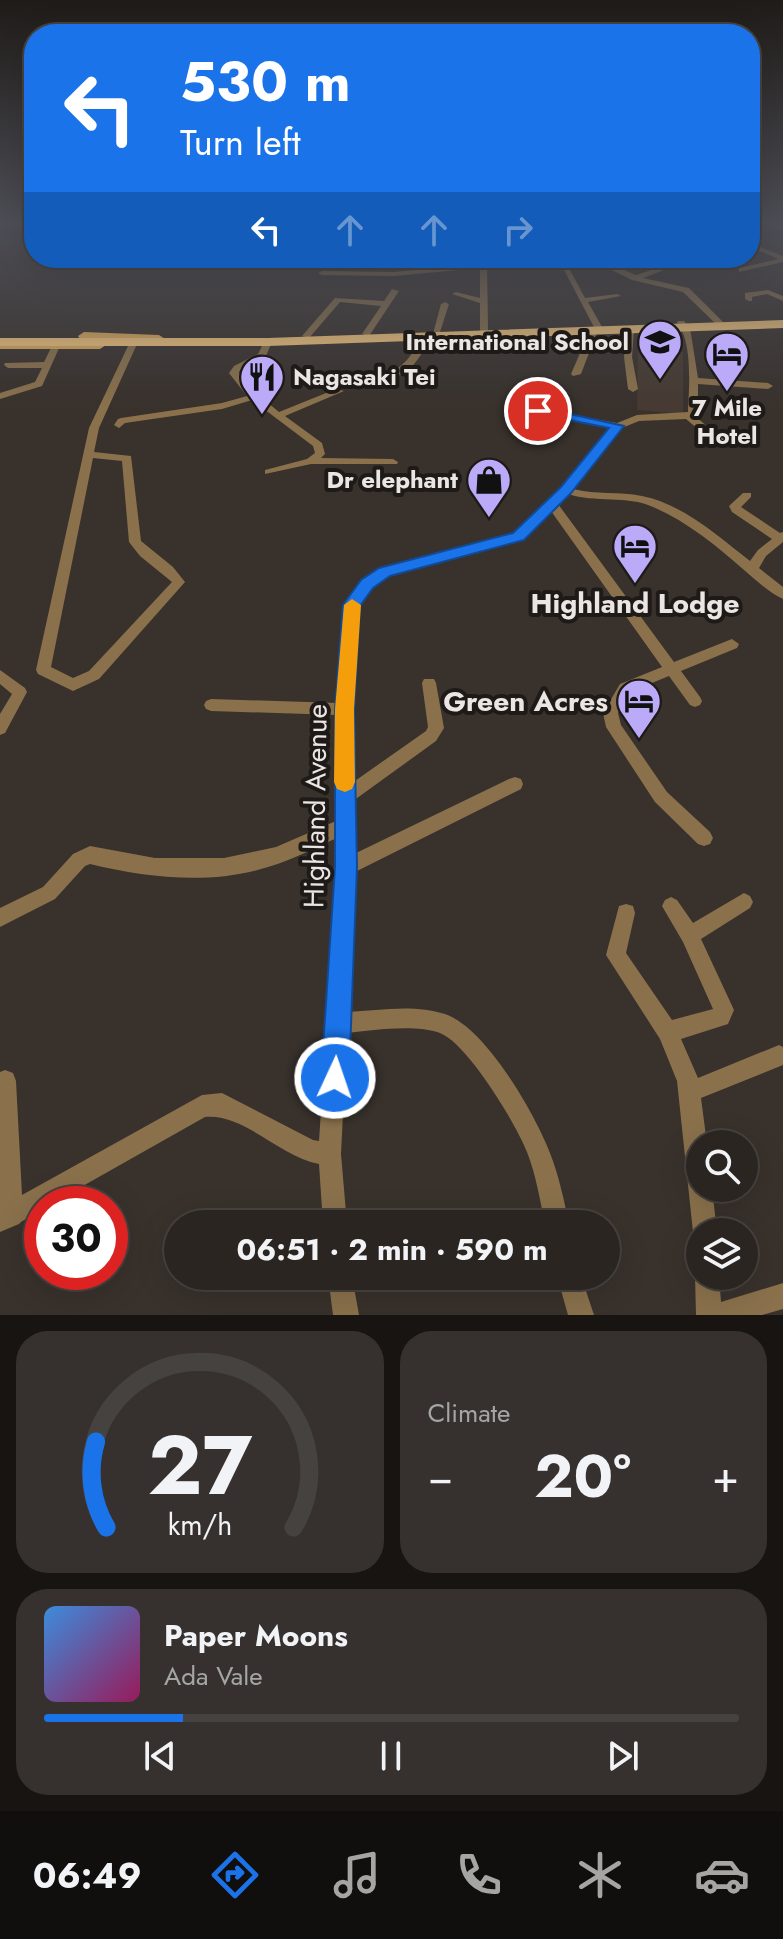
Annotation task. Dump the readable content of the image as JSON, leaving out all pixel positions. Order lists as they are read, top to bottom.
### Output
{
  "streets": {
    "street": ["Highland Avenue"]
  },
  "places": {
    "school or university": ["International School"],
    "hotel": ["7 Mile Hotel", "Highland Lodge", "Green Acres"],
    "restaurant": ["Nagasaki Tei"],
    "shop": ["Dr elephant"]
  },
  "page": {
    "turn": ["530 m", "Turn left"],
    "limit": "30",
    "trip": "06:51 · 2 min · 590 m",
    "tile": "Climate",
    "heat": ["−", "20°", "+"],
    "song": ["Paper Moons", "Ada Vale"],
    "tabs": "06:49",
    "gauge": ["27", "km/h"]
  }
}
